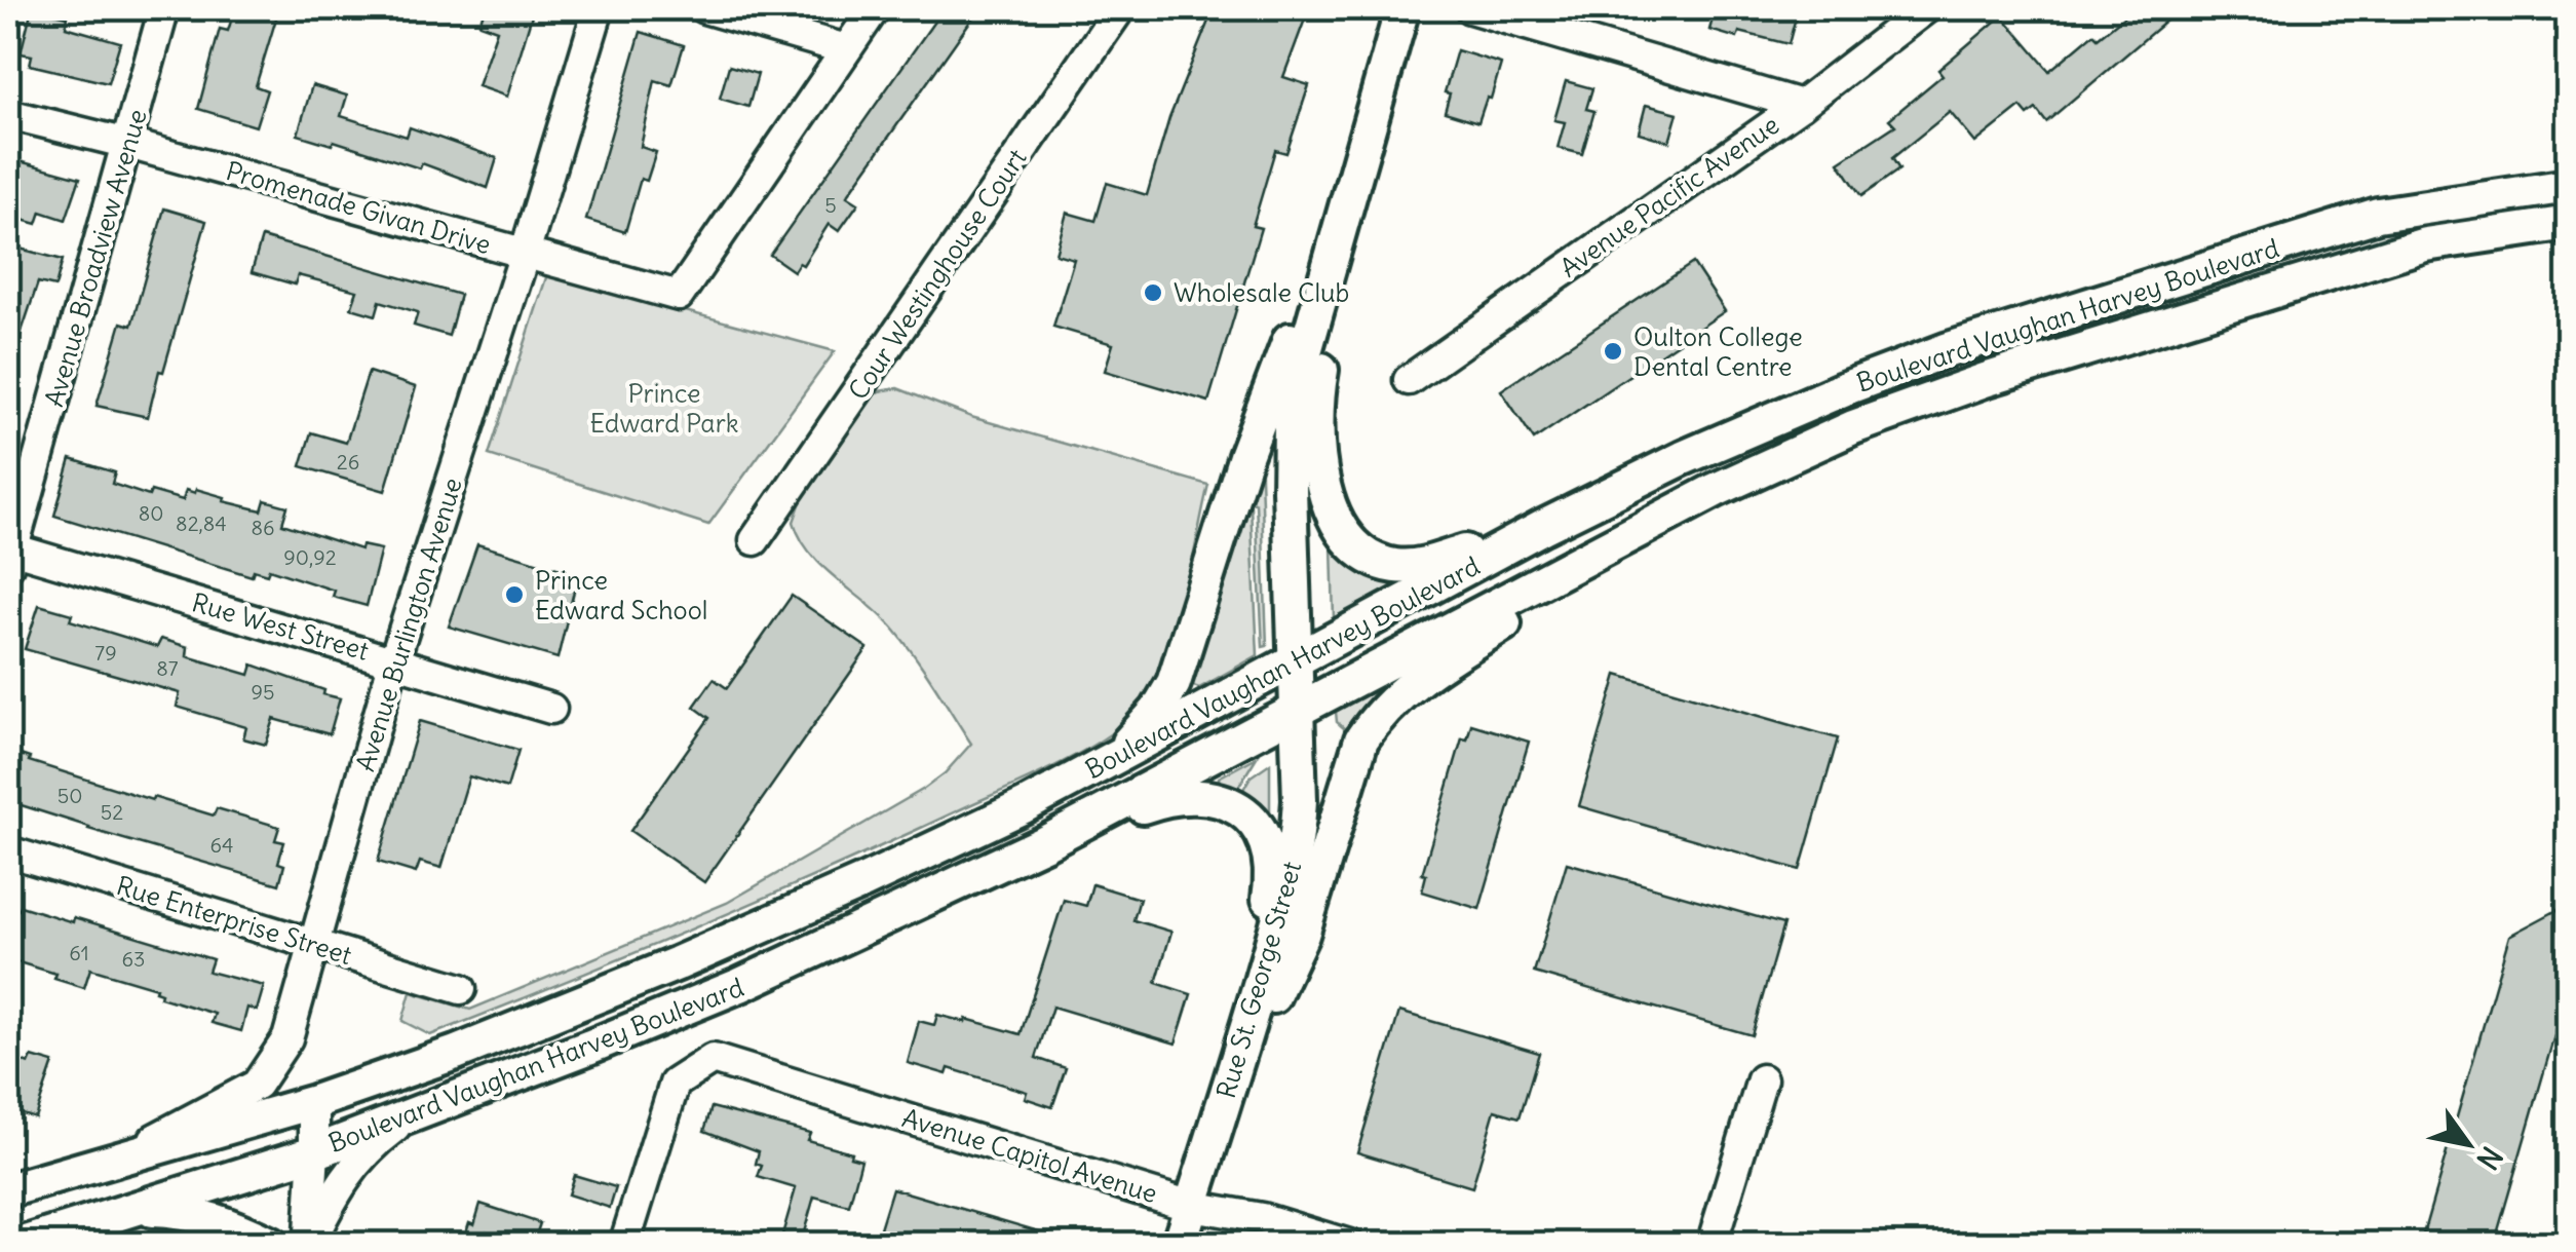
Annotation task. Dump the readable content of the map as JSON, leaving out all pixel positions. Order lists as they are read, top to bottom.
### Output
{
  "streets": {
    "main road": ["Boulevard Vaughan Harvey Boulevard", "Rue St. George Street"],
    "street": [
      "Avenue Pacific Avenue",
      "Promenade Givan Drive",
      "Avenue Broadview Avenue",
      "Cour Westinghouse Court",
      "Avenue Burlington Avenue",
      "Rue West Street",
      "Rue Enterprise Street",
      "Avenue Capitol Avenue"
    ]
  },
  "crossings": [
    ["Promenade Givan Drive", "Avenue Broadview Avenue"],
    ["Promenade Givan Drive", "Avenue Burlington Avenue"],
    ["Avenue Broadview Avenue", "Rue West Street"],
    ["Boulevard Vaughan Harvey Boulevard", "Avenue Burlington Avenue"],
    ["Boulevard Vaughan Harvey Boulevard", "Rue St. George Street"],
    ["Avenue Burlington Avenue", "Rue West Street"],
    ["Avenue Burlington Avenue", "Rue Enterprise Street"],
    ["Rue St. George Street", "Avenue Capitol Avenue"]
  ],
  "parks": ["Prince Edward Park"],
  "places": ["Wholesale Club", "Oulton College Dental Centre", "Prince Edward School"],
  "house_numbers": [
    "5",
    "26",
    "80",
    "82,84",
    "86",
    "90,92",
    "79",
    "87",
    "95",
    "50",
    "52",
    "64",
    "61",
    "63"
  ],
  "north": "bottom right"
}
